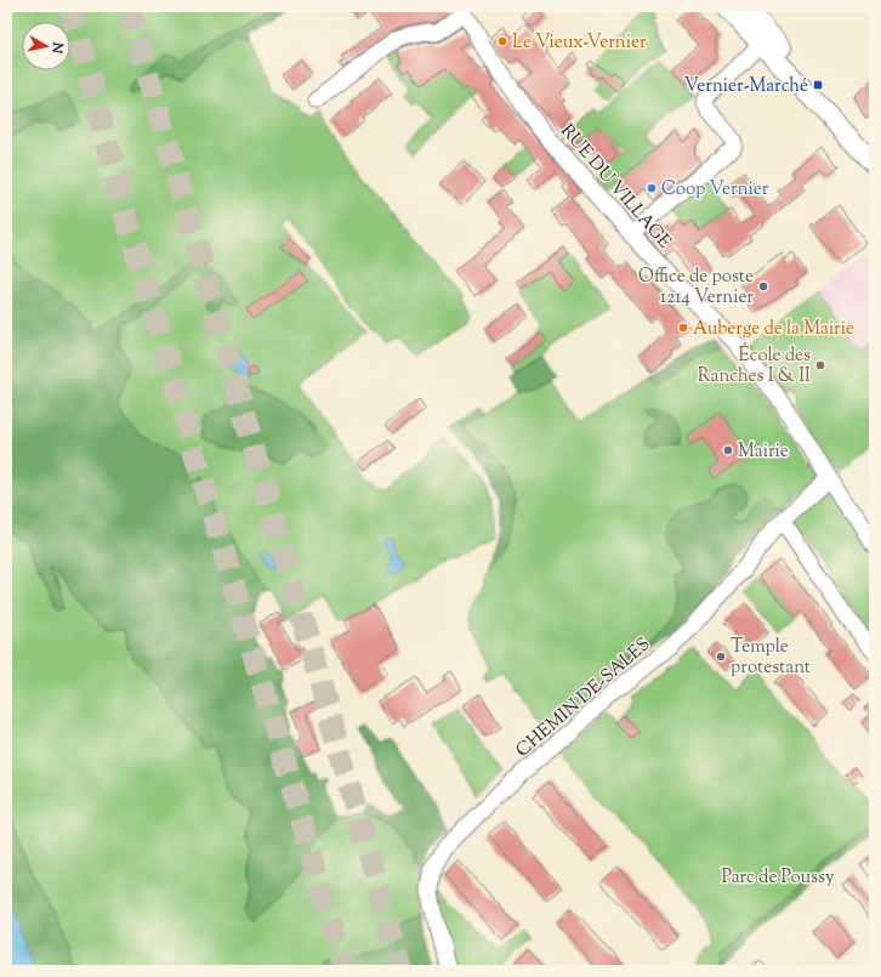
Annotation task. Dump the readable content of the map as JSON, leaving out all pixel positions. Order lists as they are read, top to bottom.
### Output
{
  "streets": {
    "street": ["RUE DU VILLAGE", "CHEMIN DE-SALES"]
  },
  "crossings": [
    ["RUE DU VILLAGE", "CHEMIN DE-SALES"]
  ],
  "parks": ["Parc de Poussy"],
  "places": {
    "other": [
      "Le Vieux-Vernier",
      "Coop Vernier",
      "Office de poste 1214 Vernier",
      "Auberge de la Mairie",
      "École des Ranches I & II",
      "Mairie",
      "Temple protestant"
    ],
    "transit": ["Vernier-Marché"]
  },
  "north": "right"
}
